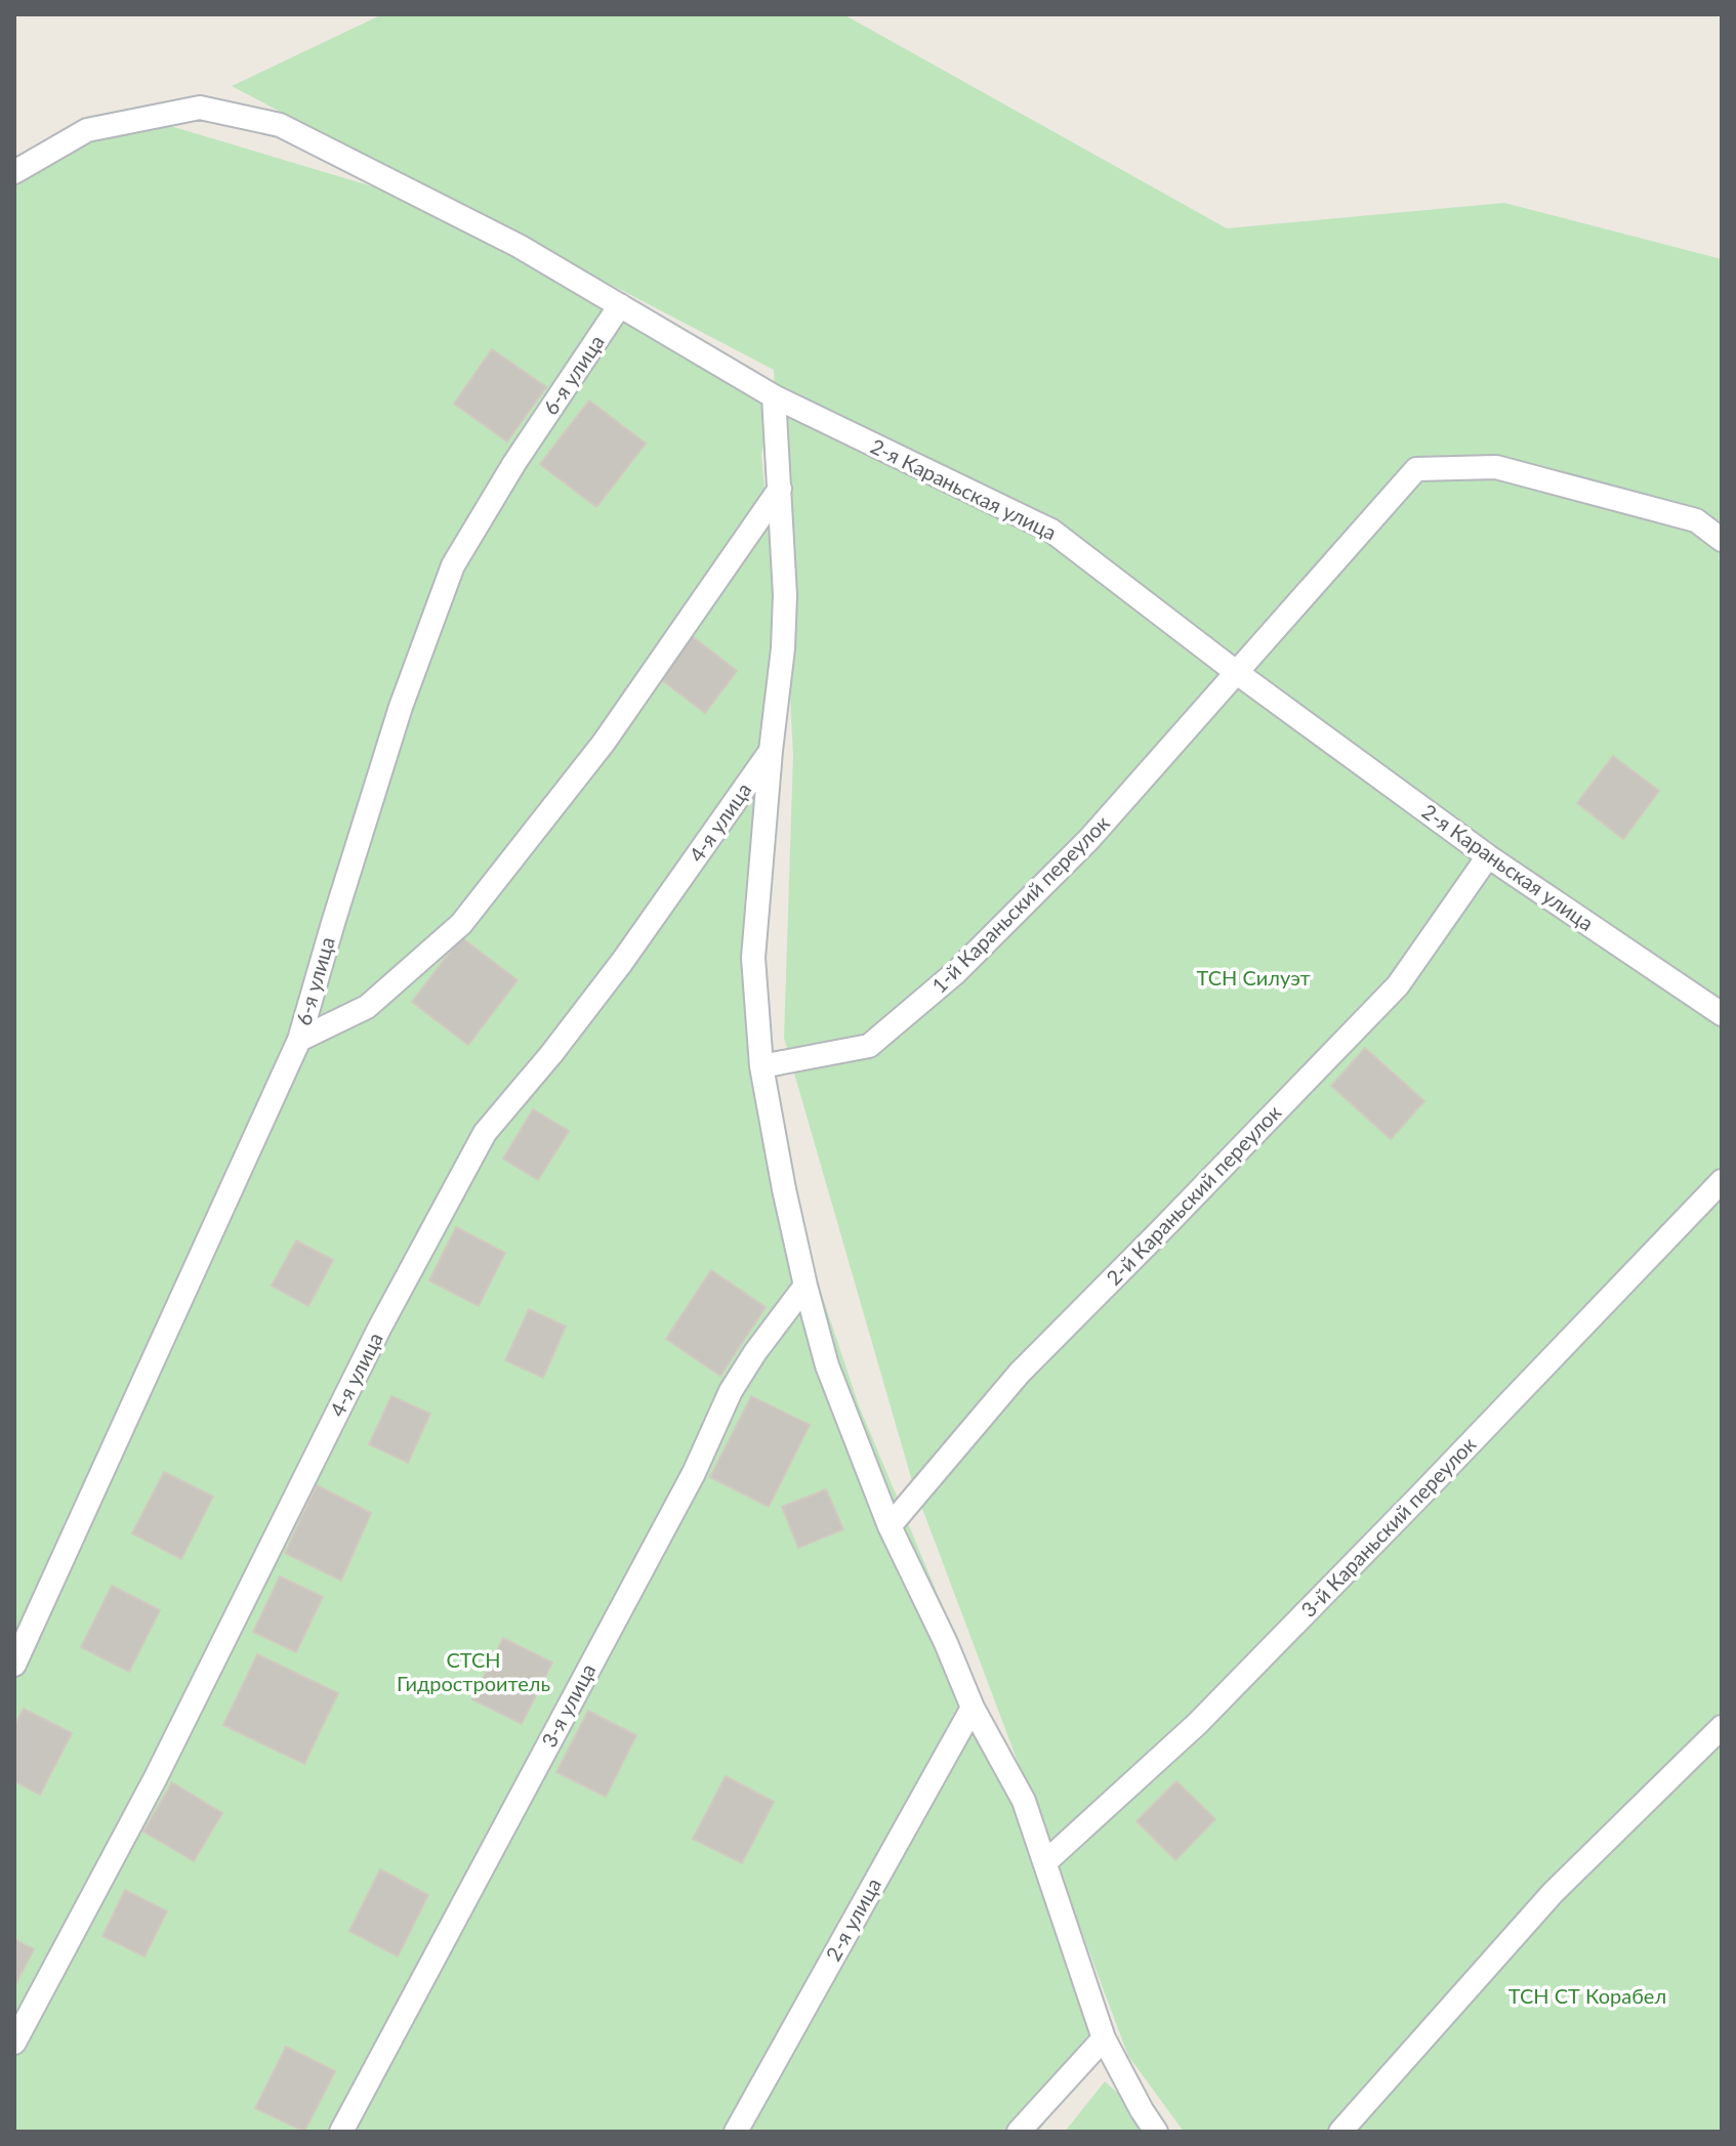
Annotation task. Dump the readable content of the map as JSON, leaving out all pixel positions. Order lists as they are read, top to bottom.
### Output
{
  "streets": {
    "lane": [
      "6-я улица",
      "2-я Караньская улица",
      "4-я улица",
      "1-й Караньский переулок",
      "2-й Караньский переулок",
      "3-й Караньский переулок",
      "3-я улица",
      "2-я улица"
    ]
  },
  "crossings": [
    ["6-я улица", "2-я Караньская улица"],
    ["2-я Караньская улица", "1-й Караньский переулок"],
    ["2-я Караньская улица", "2-й Караньский переулок"]
  ],
  "parks": ["ТСН Силуэт", "СТСН Гидростроитель", "ТСН СТ Корабел"]
}
